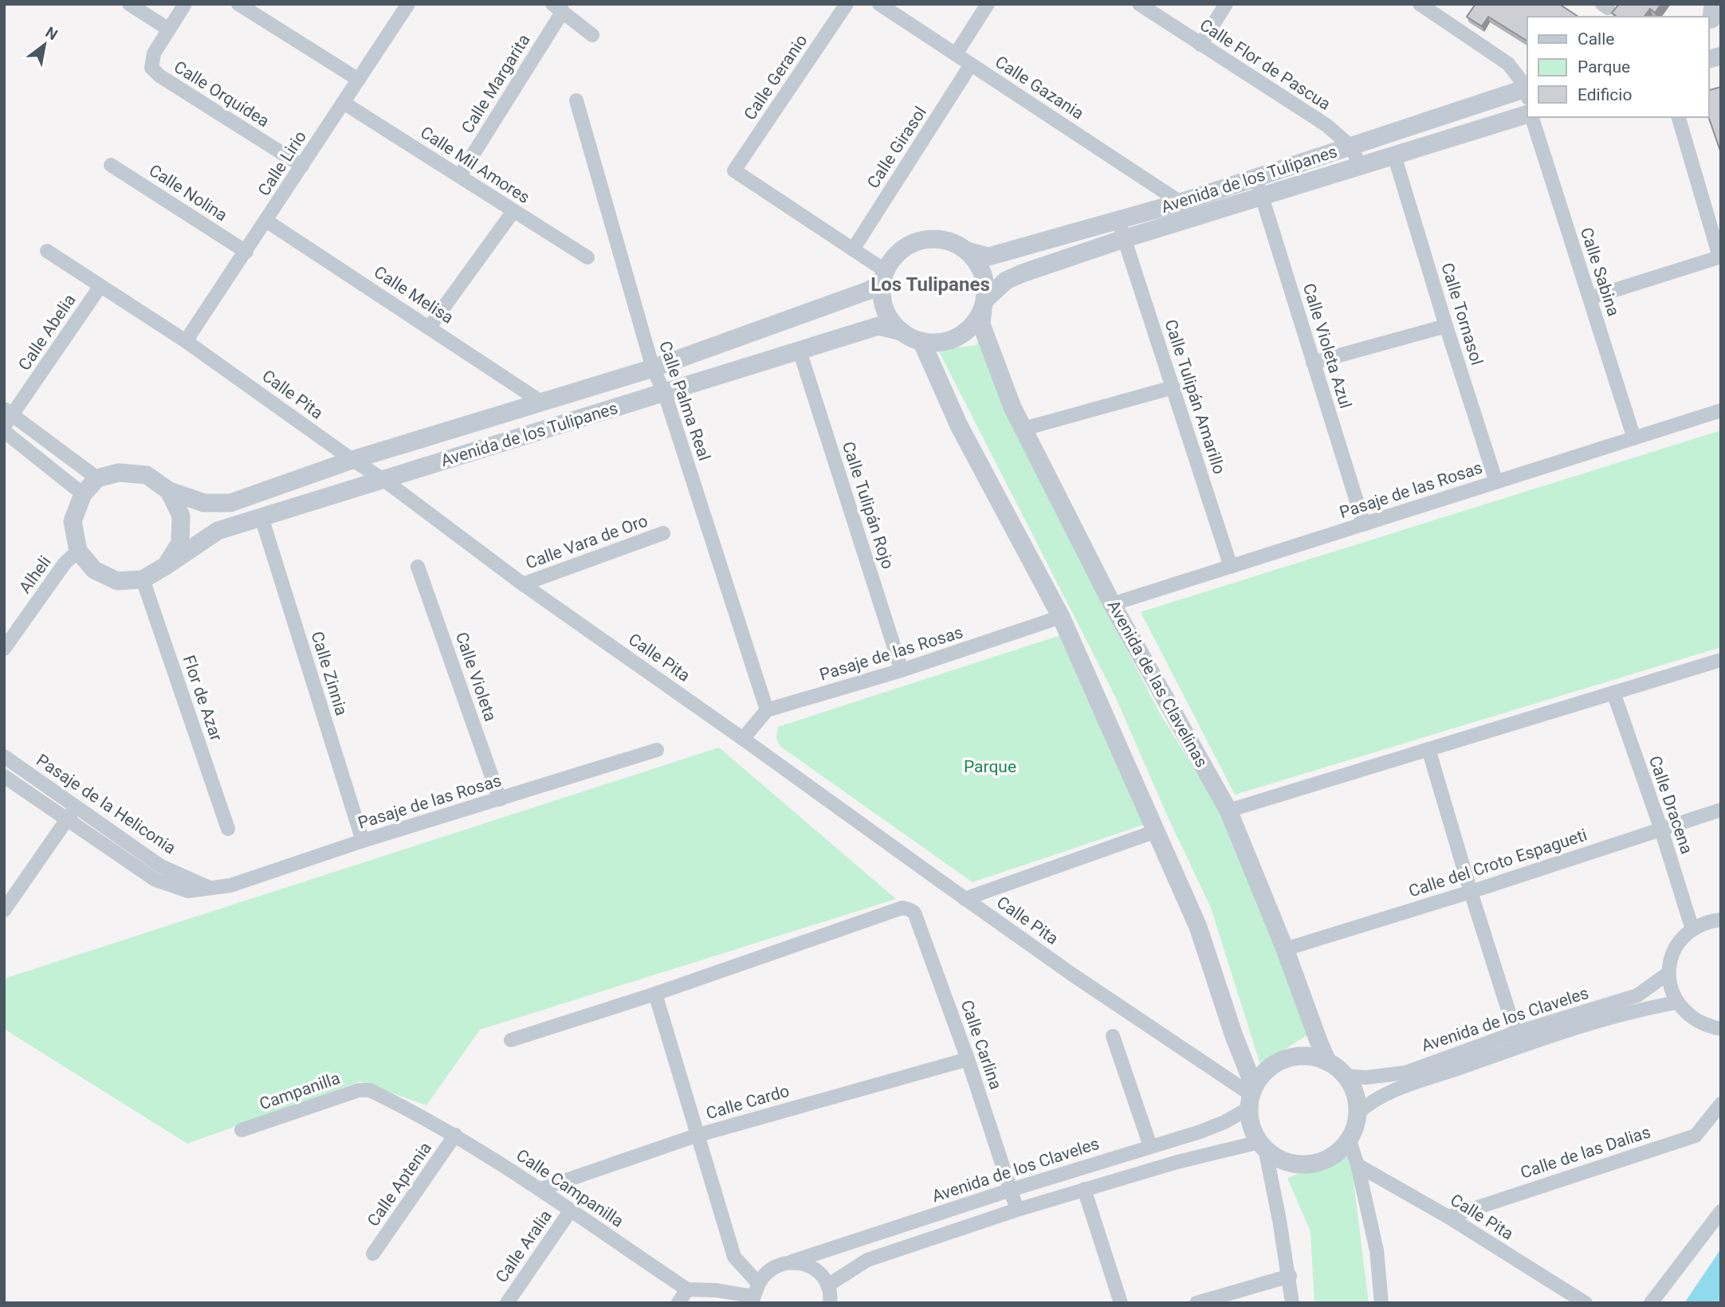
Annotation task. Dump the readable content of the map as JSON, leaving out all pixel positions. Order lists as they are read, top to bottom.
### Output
{
  "streets": {
    "street": [
      "Calle Flor de Pascua",
      "Calle Geranio",
      "Calle Margarita",
      "Calle Gazania",
      "Calle Orquídea",
      "Calle Girasol",
      "Calle Lirio",
      "Calle Mil Amores",
      "Avenida de los Tulipanes",
      "Calle Nolina",
      "Calle Sabina",
      "Calle Melisa",
      "Calle Tornasol",
      "Calle Abelia",
      "Calle Violeta Azul",
      "Calle Pita",
      "Calle Tulipán Amarillo",
      "Calle Palma Real",
      "Pasaje de las Rosas",
      "Calle Tulipán Rojo",
      "Calle Vara de Oro",
      "Alheli",
      "Calle Zinnia",
      "Calle Violeta",
      "Avenida de las Clavelinas",
      "Flor de Azar",
      "Pasaje de la Heliconia",
      "Calle Dracena",
      "Calle del Croto Espagueti",
      "Avenida de los Claveles",
      "Calle Carlina",
      "Campanilla",
      "Calle Cardo",
      "Calle de las Dalias",
      "Calle Aptenia",
      "Calle Campanilla",
      "Calle Aralia"
    ]
  },
  "crossings": [
    ["Calle Flor de Pascua", "Avenida de los Tulipanes"],
    ["Calle Geranio", "Calle Girasol"],
    ["Calle Margarita", "Calle Mil Amores"],
    ["Calle Gazania", "Calle Girasol"],
    ["Calle Gazania", "Avenida de los Tulipanes"],
    ["Calle Orquídea", "Calle Lirio"],
    ["Calle Lirio", "Calle Mil Amores"],
    ["Calle Lirio", "Calle Nolina"],
    ["Calle Lirio", "Calle Melisa"],
    ["Calle Lirio", "Calle Pita"],
    ["Avenida de los Tulipanes", "Calle Melisa"],
    ["Avenida de los Tulipanes", "Calle Tornasol"],
    ["Avenida de los Tulipanes", "Calle Violeta Azul"],
    ["Avenida de los Tulipanes", "Calle Pita"],
    ["Avenida de los Tulipanes", "Calle Tulipán Amarillo"],
    ["Avenida de los Tulipanes", "Calle Palma Real"],
    ["Avenida de los Tulipanes", "Calle Tulipán Rojo"],
    ["Avenida de los Tulipanes", "Alheli"],
    ["Avenida de los Tulipanes", "Calle Zinnia"],
    ["Avenida de los Tulipanes", "Avenida de las Clavelinas"],
    ["Avenida de los Tulipanes", "Flor de Azar"],
    ["Calle Sabina", "Pasaje de las Rosas"],
    ["Calle Tornasol", "Pasaje de las Rosas"],
    ["Calle Abelia", "Calle Pita"],
    ["Calle Violeta Azul", "Pasaje de las Rosas"],
    ["Calle Pita", "Calle Vara de Oro"],
    ["Calle Pita", "Avenida de las Clavelinas"],
    ["Calle Pita", "Avenida de los Claveles"],
    ["Calle Pita", "Calle de las Dalias"],
    ["Calle Tulipán Amarillo", "Pasaje de las Rosas"],
    ["Calle Palma Real", "Pasaje de las Rosas"],
    ["Pasaje de las Rosas", "Calle Tulipán Rojo"],
    ["Pasaje de las Rosas", "Calle Zinnia"],
    ["Pasaje de las Rosas", "Calle Violeta"],
    ["Pasaje de las Rosas", "Avenida de las Clavelinas"],
    ["Pasaje de las Rosas", "Pasaje de la Heliconia"],
    ["Alheli", "Flor de Azar"],
    ["Avenida de las Clavelinas", "Calle del Croto Espagueti"],
    ["Avenida de las Clavelinas", "Avenida de los Claveles"],
    ["Calle Dracena", "Calle del Croto Espagueti"],
    ["Avenida de los Claveles", "Calle Carlina"],
    ["Calle Carlina", "Calle Cardo"],
    ["Campanilla", "Calle Campanilla"],
    ["Calle Cardo", "Calle Campanilla"],
    ["Calle Aptenia", "Calle Campanilla"],
    ["Calle Campanilla", "Calle Aralia"]
  ],
  "districts": ["Los Tulipanes"],
  "parks": ["Parque"],
  "legend": ["Calle", "Parque", "Edificio"],
  "north": "top right"
}
